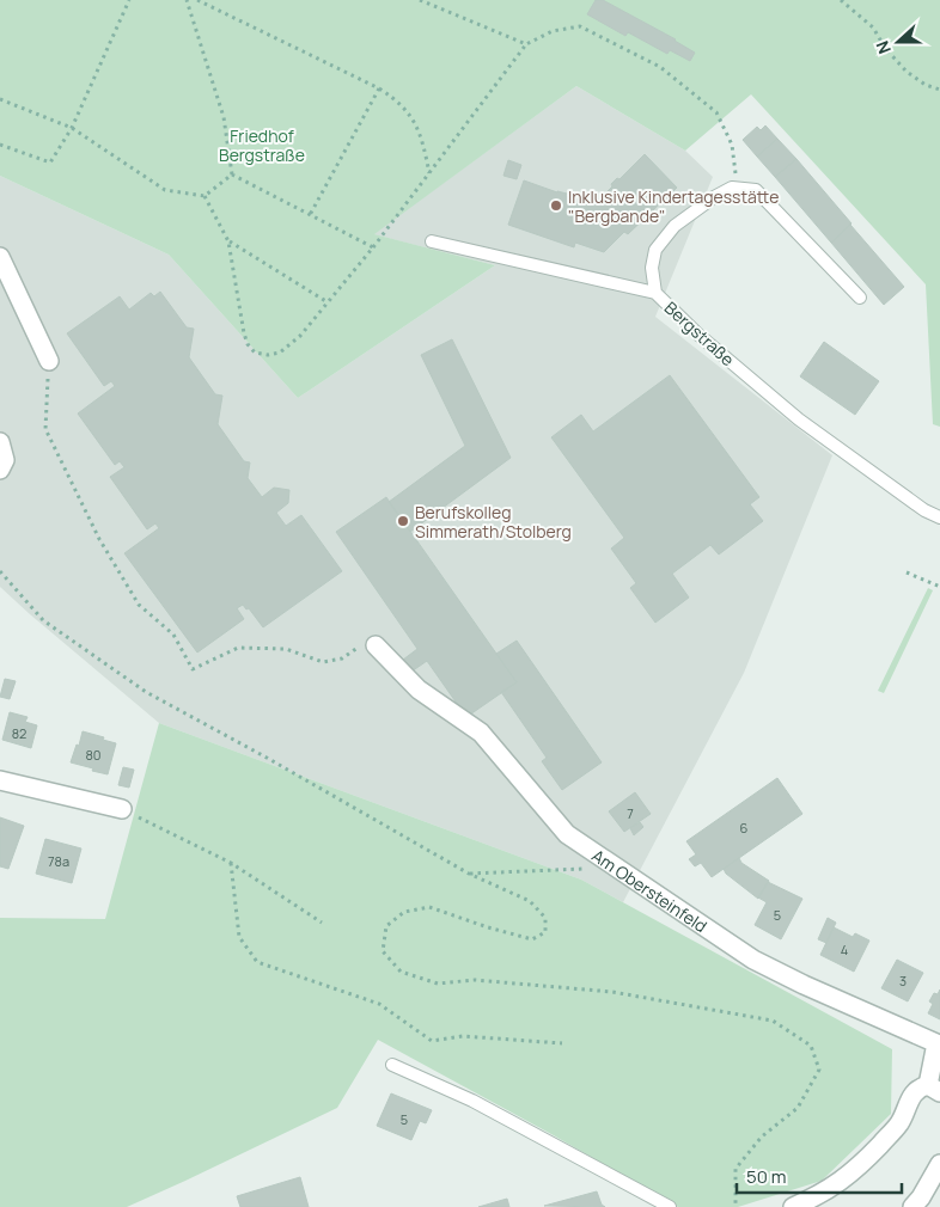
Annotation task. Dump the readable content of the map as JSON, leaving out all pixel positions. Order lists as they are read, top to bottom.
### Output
{
  "streets": {
    "street": ["Am Obersteinfeld"],
    "lane": ["Bergstraße"]
  },
  "parks": ["Friedhof Bergstraße"],
  "places": ["Inklusive Kindertagesstätte \"Bergbande\"", "Berufskolleg Simmerath/Stolberg"],
  "house_numbers": [
    "82",
    "80",
    "7",
    "6",
    "78a",
    "5",
    "4",
    "3",
    "5"
  ],
  "scale_bar": "50 m",
  "north": "left"
}
